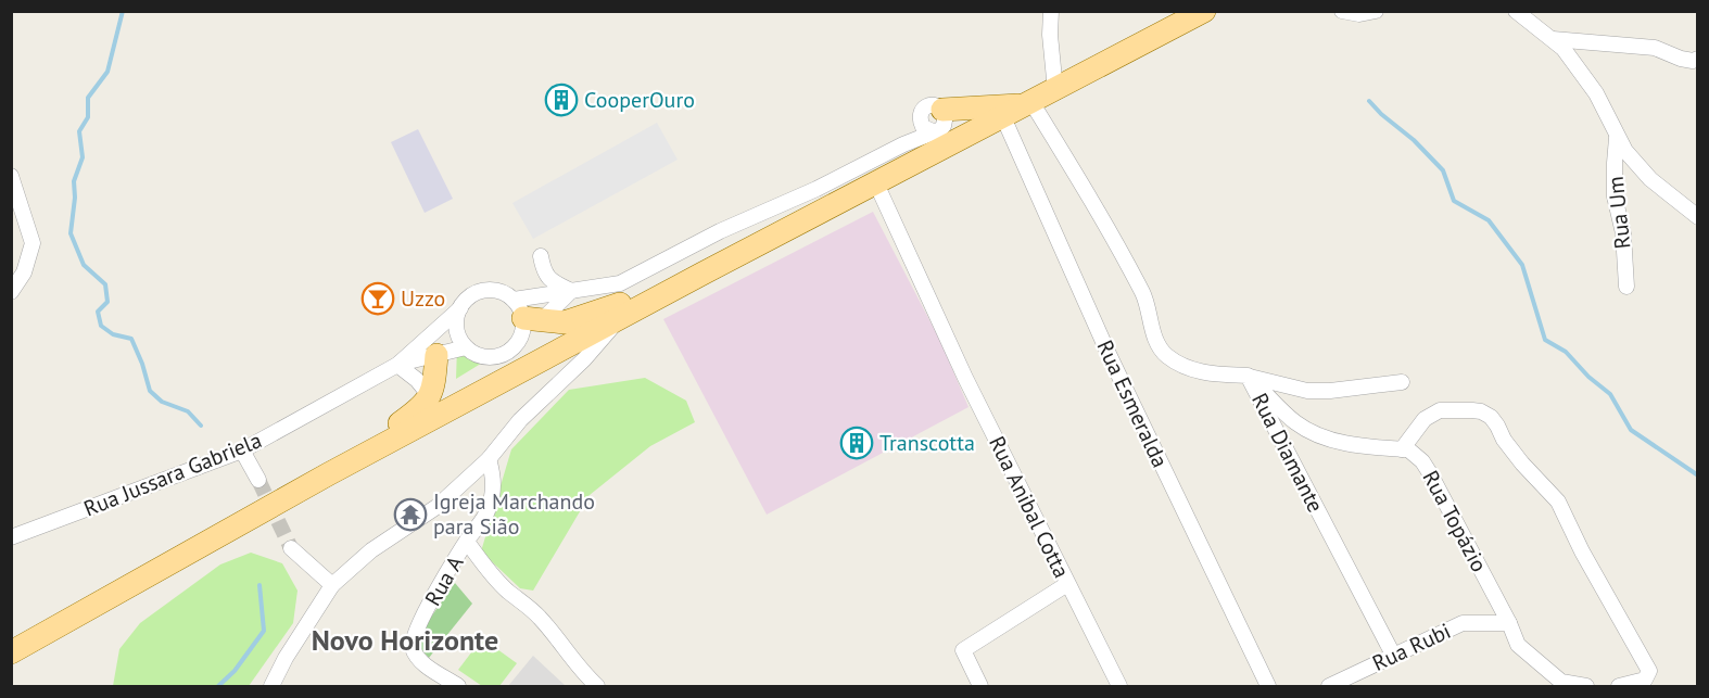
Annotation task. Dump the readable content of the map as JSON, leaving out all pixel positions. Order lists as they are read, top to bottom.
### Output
{
  "streets": {
    "street": [
      "Rua Um",
      "Rua Esmeralda",
      "Rua Diamante",
      "Rua Jussara Gabriela",
      "Rua Anibal Cotta",
      "Rua Topázio",
      "Rua A",
      "Rua Rubi"
    ]
  },
  "crossings": [
    ["Rua Diamante", "Rua Rubi"],
    ["Rua Topázio", "Rua Rubi"]
  ],
  "districts": ["Novo Horizonte"],
  "places": {
    "building": ["CooperOuro", "Transcotta"],
    "bar": ["Uzzo"],
    "temple": ["Igreja Marchando para Sião"]
  }
}
